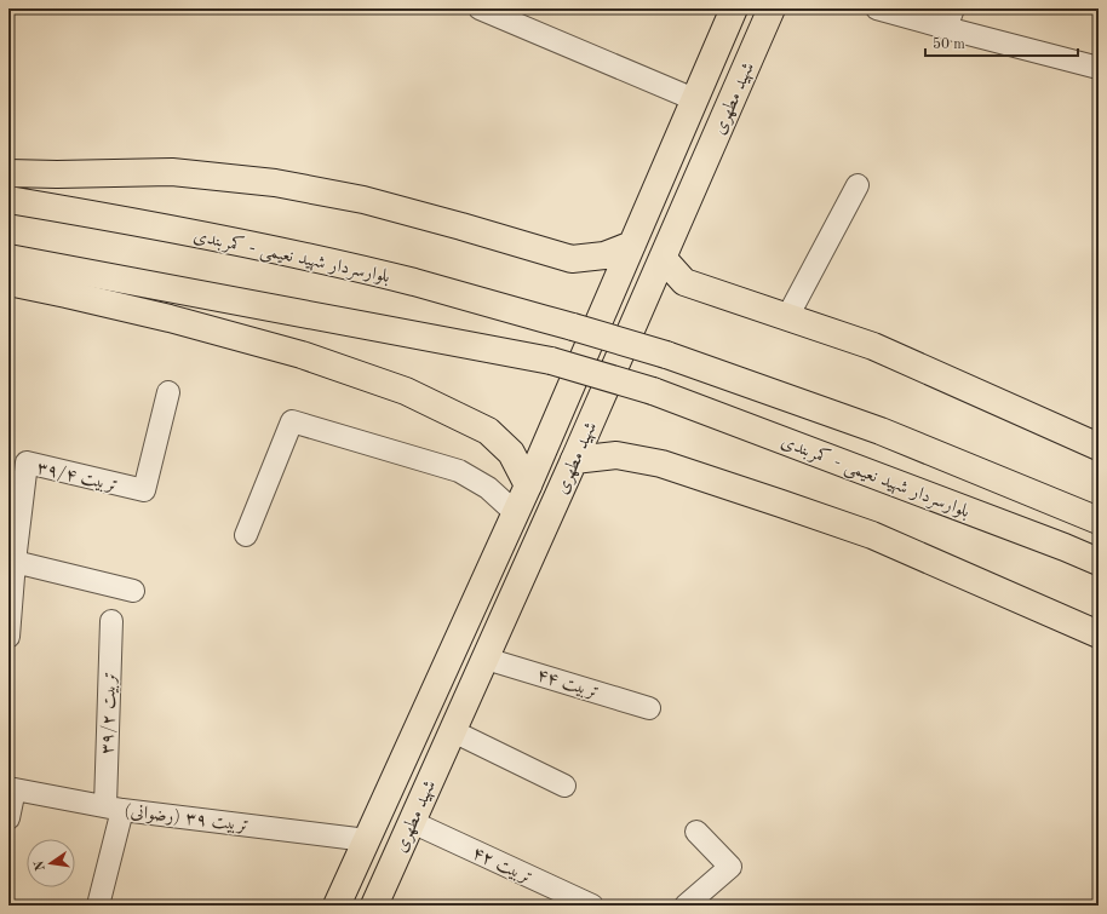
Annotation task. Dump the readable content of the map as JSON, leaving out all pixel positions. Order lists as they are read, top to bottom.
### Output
{
  "streets": {
    "main road": ["شهید مطهری", "بلوارسردار شهید نعیمی - کمربندی"],
    "street": [
      "تربيت ۳۹/۴",
      "تربیت ۴۴",
      "تربيت ۳۹/۲",
      "تربیت ۳۹ (رضوانی)",
      "تربیت ۴۲"
    ]
  },
  "crossings": [
    ["شهید مطهری", "تربیت ۴۴"],
    ["شهید مطهری", "تربیت ۳۹ (رضوانی)"],
    ["شهید مطهری", "تربیت ۴۲"],
    ["تربيت ۳۹/۲", "تربیت ۳۹ (رضوانی)"]
  ],
  "scale_bar": "50 m",
  "north": "left"
}
